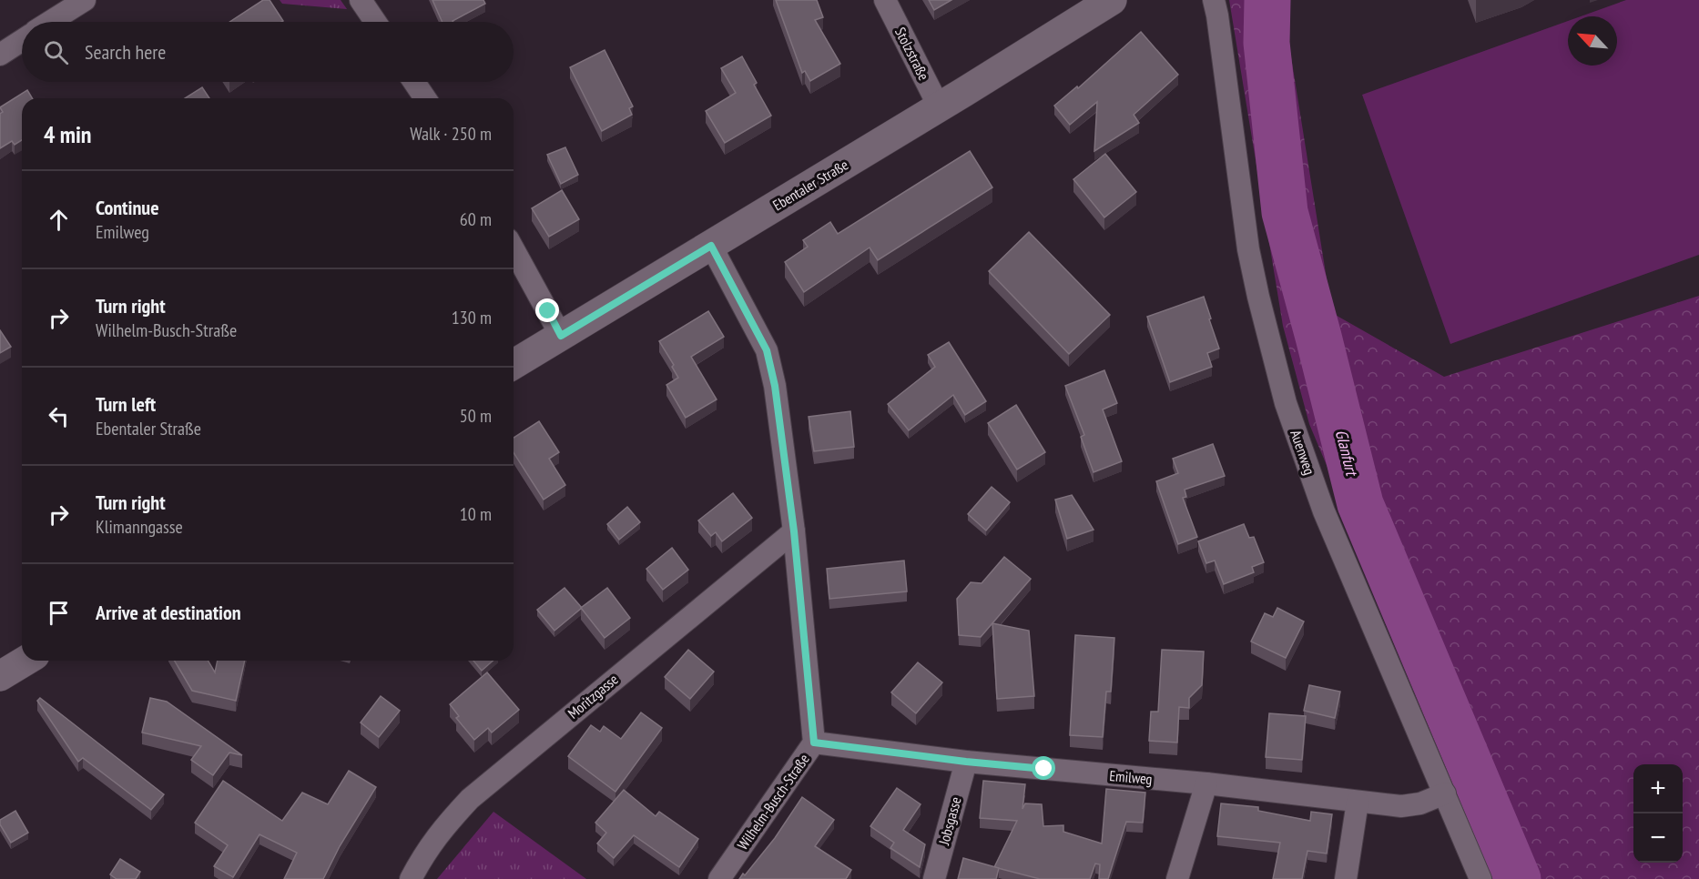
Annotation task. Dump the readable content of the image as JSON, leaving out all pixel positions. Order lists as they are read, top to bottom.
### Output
{
  "streets": {
    "main road": ["Ebentaler Straße"],
    "street": [
      "Stolzstraße",
      "Auenweg",
      "Moritzgasse",
      "Emilweg",
      "Wilhelm-Busch-Straße",
      "Jobsgasse"
    ]
  },
  "crossings": [
    ["Stolzstraße", "Ebentaler Straße"],
    ["Ebentaler Straße", "Wilhelm-Busch-Straße"],
    ["Auenweg", "Emilweg"],
    ["Moritzgasse", "Wilhelm-Busch-Straße"],
    ["Emilweg", "Wilhelm-Busch-Straße"],
    ["Emilweg", "Jobsgasse"]
  ],
  "water": ["Glanfurt"],
  "north": "top left",
  "page": {
    "search": "Search here",
    "heading": ["4 min", "Walk · 250 m"],
    "list": [
      ["Continue", "Emilweg", "60 m"],
      ["Turn right", "Wilhelm-Busch-Straße", "130 m"],
      ["Turn left", "Ebentaler Straße", "50 m"],
      ["Turn right", "Klimanngasse", "10 m"],
      "Arrive at destination"
    ],
    "map_buttons": ["+", "−"]
  }
}
